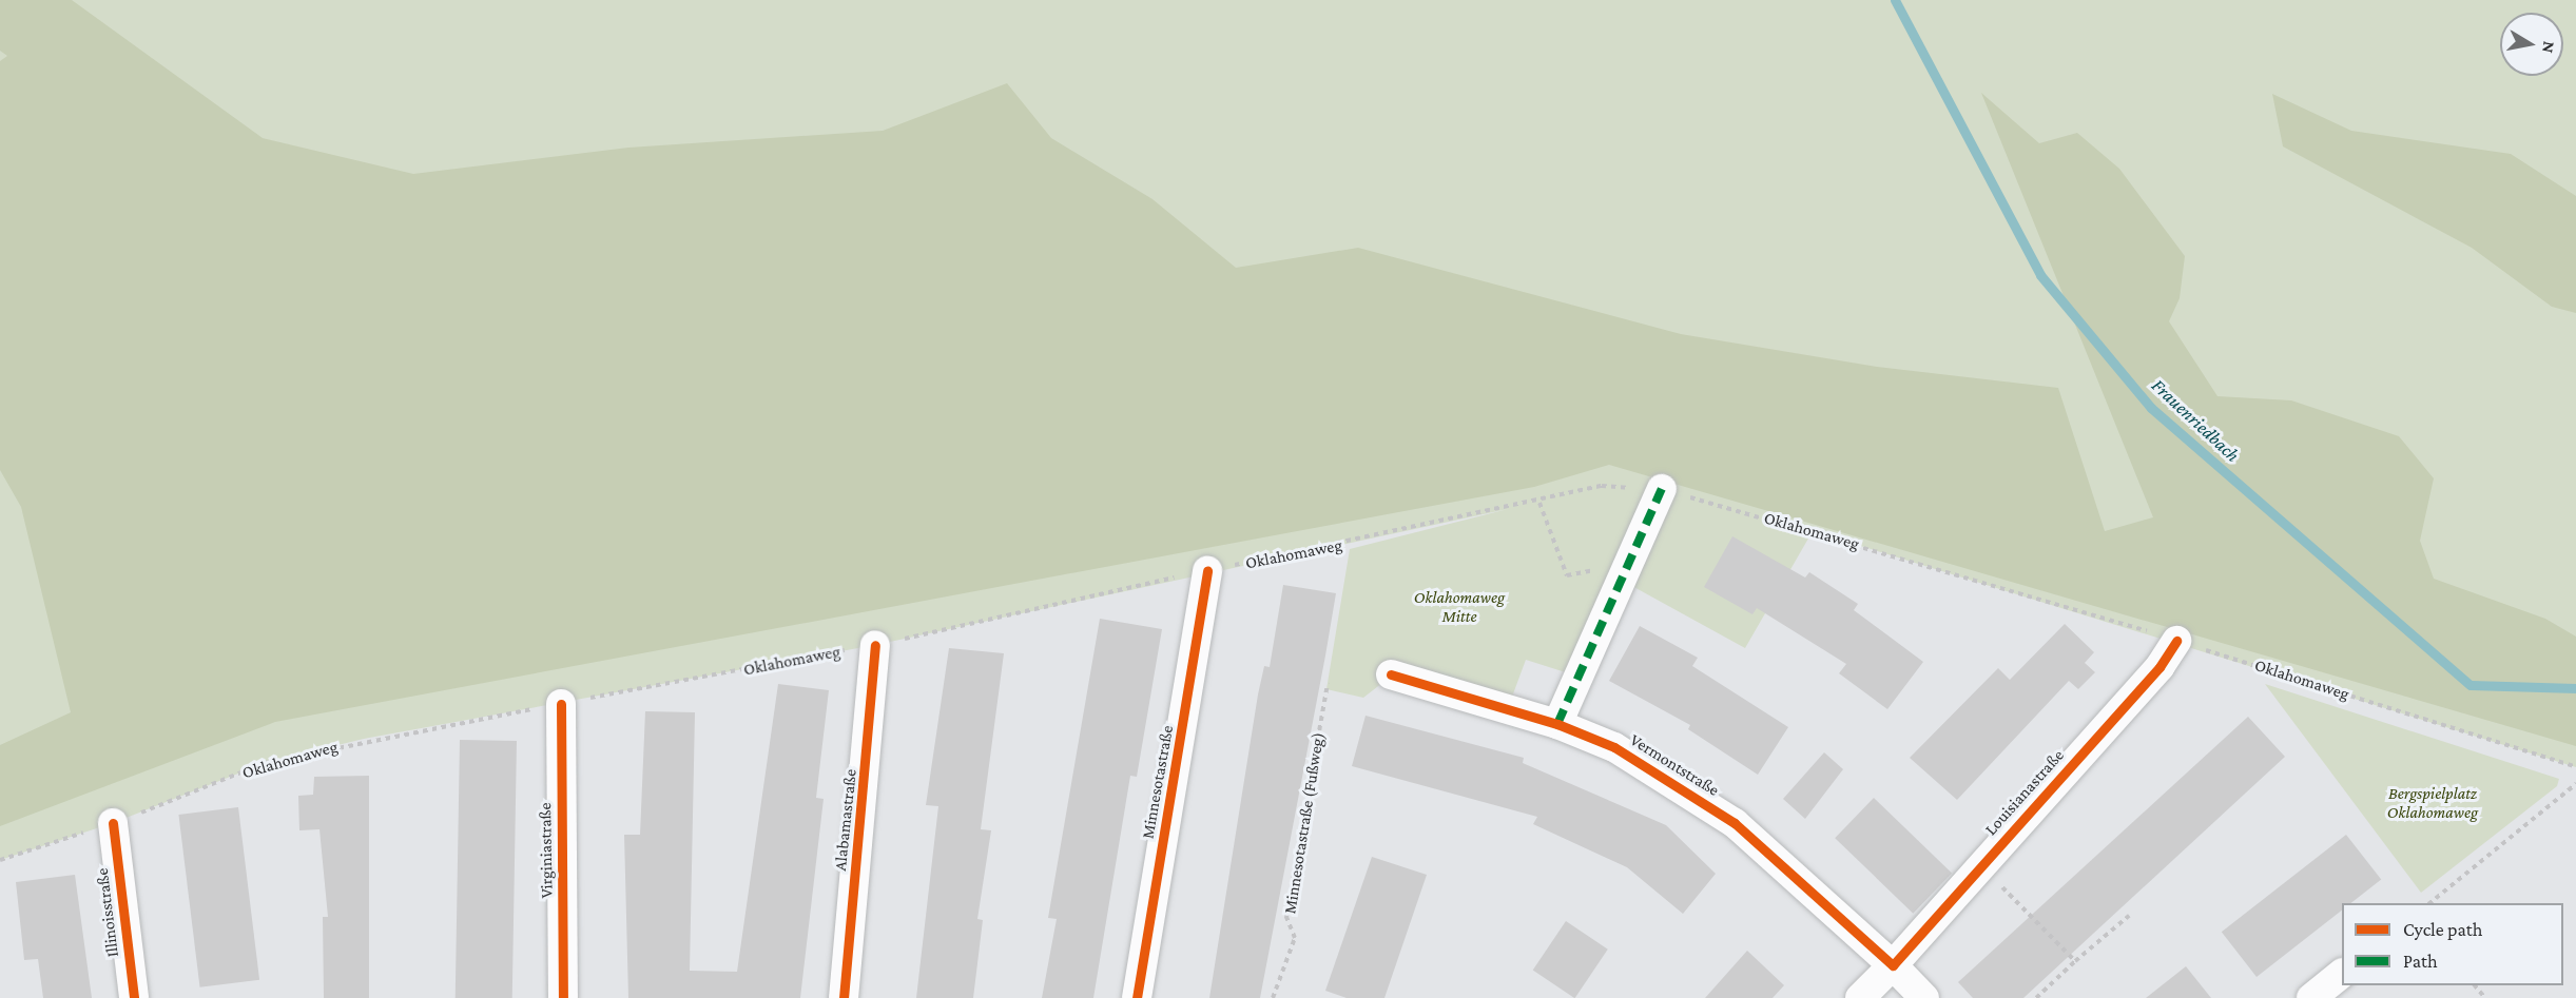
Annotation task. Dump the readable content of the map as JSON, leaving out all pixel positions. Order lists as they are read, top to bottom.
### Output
{
  "streets": {
    "street": [
      "Vermontstraße",
      "Minnesotastraße",
      "Louisianastraße",
      "Alabamastraße",
      "Virginiastraße",
      "Illinoisstraße"
    ],
    "path": ["Oklahomaweg", "Minnesotastraße (Fußweg)"]
  },
  "crossings": [
    ["Oklahomaweg", "Minnesotastraße"],
    ["Oklahomaweg", "Louisianastraße"],
    ["Oklahomaweg", "Alabamastraße"],
    ["Oklahomaweg", "Virginiastraße"],
    ["Oklahomaweg", "Illinoisstraße"],
    ["Vermontstraße", "Louisianastraße"]
  ],
  "water": ["Frauenriedbach"],
  "parks": ["Oklahomaweg Mitte", "Bergspielplatz Oklahomaweg"],
  "legend": ["Cycle path", "Path"],
  "north": "right"
}
